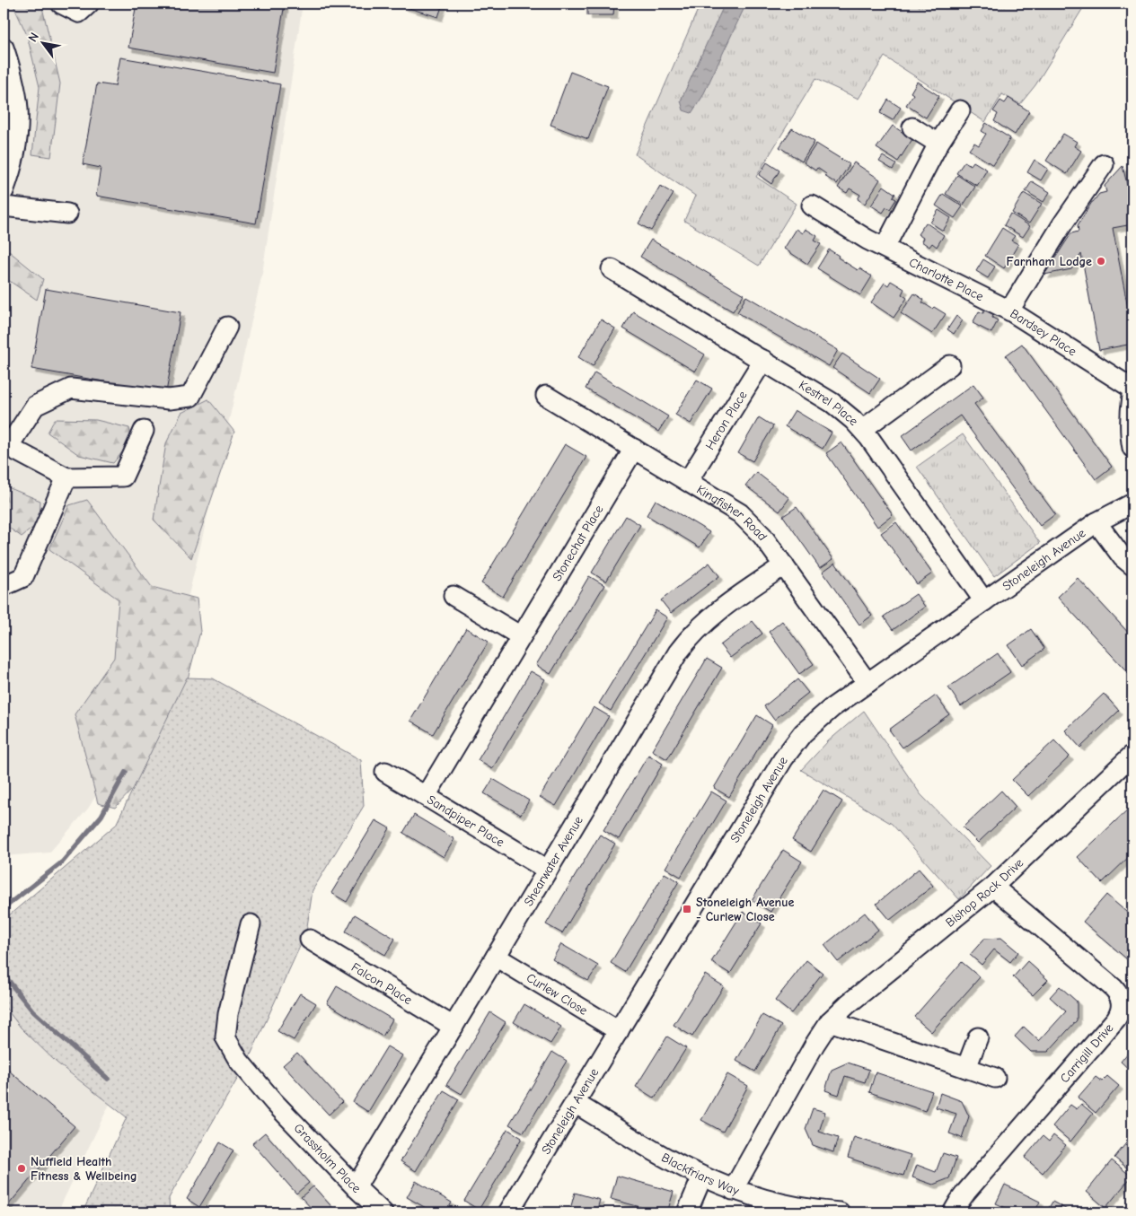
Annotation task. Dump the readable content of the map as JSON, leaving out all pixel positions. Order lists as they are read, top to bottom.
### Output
{
  "streets": {
    "street": [
      "Charlotte Place",
      "Bardsey Place",
      "Kestrel Place",
      "Heron Place",
      "Kingfisher Road",
      "Stonechat Place",
      "Stoneleigh Avenue",
      "Sandpiper Place",
      "Shearwater Avenue",
      "Bishop Rock Drive",
      "Falcon Place",
      "Curlew Close",
      "Carrigill Drive",
      "Grassholm Place",
      "Blackfriars Way"
    ]
  },
  "crossings": [
    ["Charlotte Place", "Bardsey Place"],
    ["Kestrel Place", "Heron Place"],
    ["Kestrel Place", "Stoneleigh Avenue"],
    ["Heron Place", "Kingfisher Road"],
    ["Kingfisher Road", "Stonechat Place"],
    ["Kingfisher Road", "Stoneleigh Avenue"],
    ["Kingfisher Road", "Shearwater Avenue"],
    ["Stonechat Place", "Sandpiper Place"],
    ["Stoneleigh Avenue", "Curlew Close"],
    ["Stoneleigh Avenue", "Blackfriars Way"],
    ["Sandpiper Place", "Shearwater Avenue"],
    ["Shearwater Avenue", "Falcon Place"],
    ["Shearwater Avenue", "Curlew Close"],
    ["Shearwater Avenue", "Grassholm Place"],
    ["Bishop Rock Drive", "Carrigill Drive"],
    ["Bishop Rock Drive", "Blackfriars Way"]
  ],
  "places": {
    "other": ["Farnham Lodge", "Nuffield Health Fitness & Wellbeing"],
    "transit": ["Stoneleigh Avenue - Curlew Close"]
  },
  "north": "top left"
}
